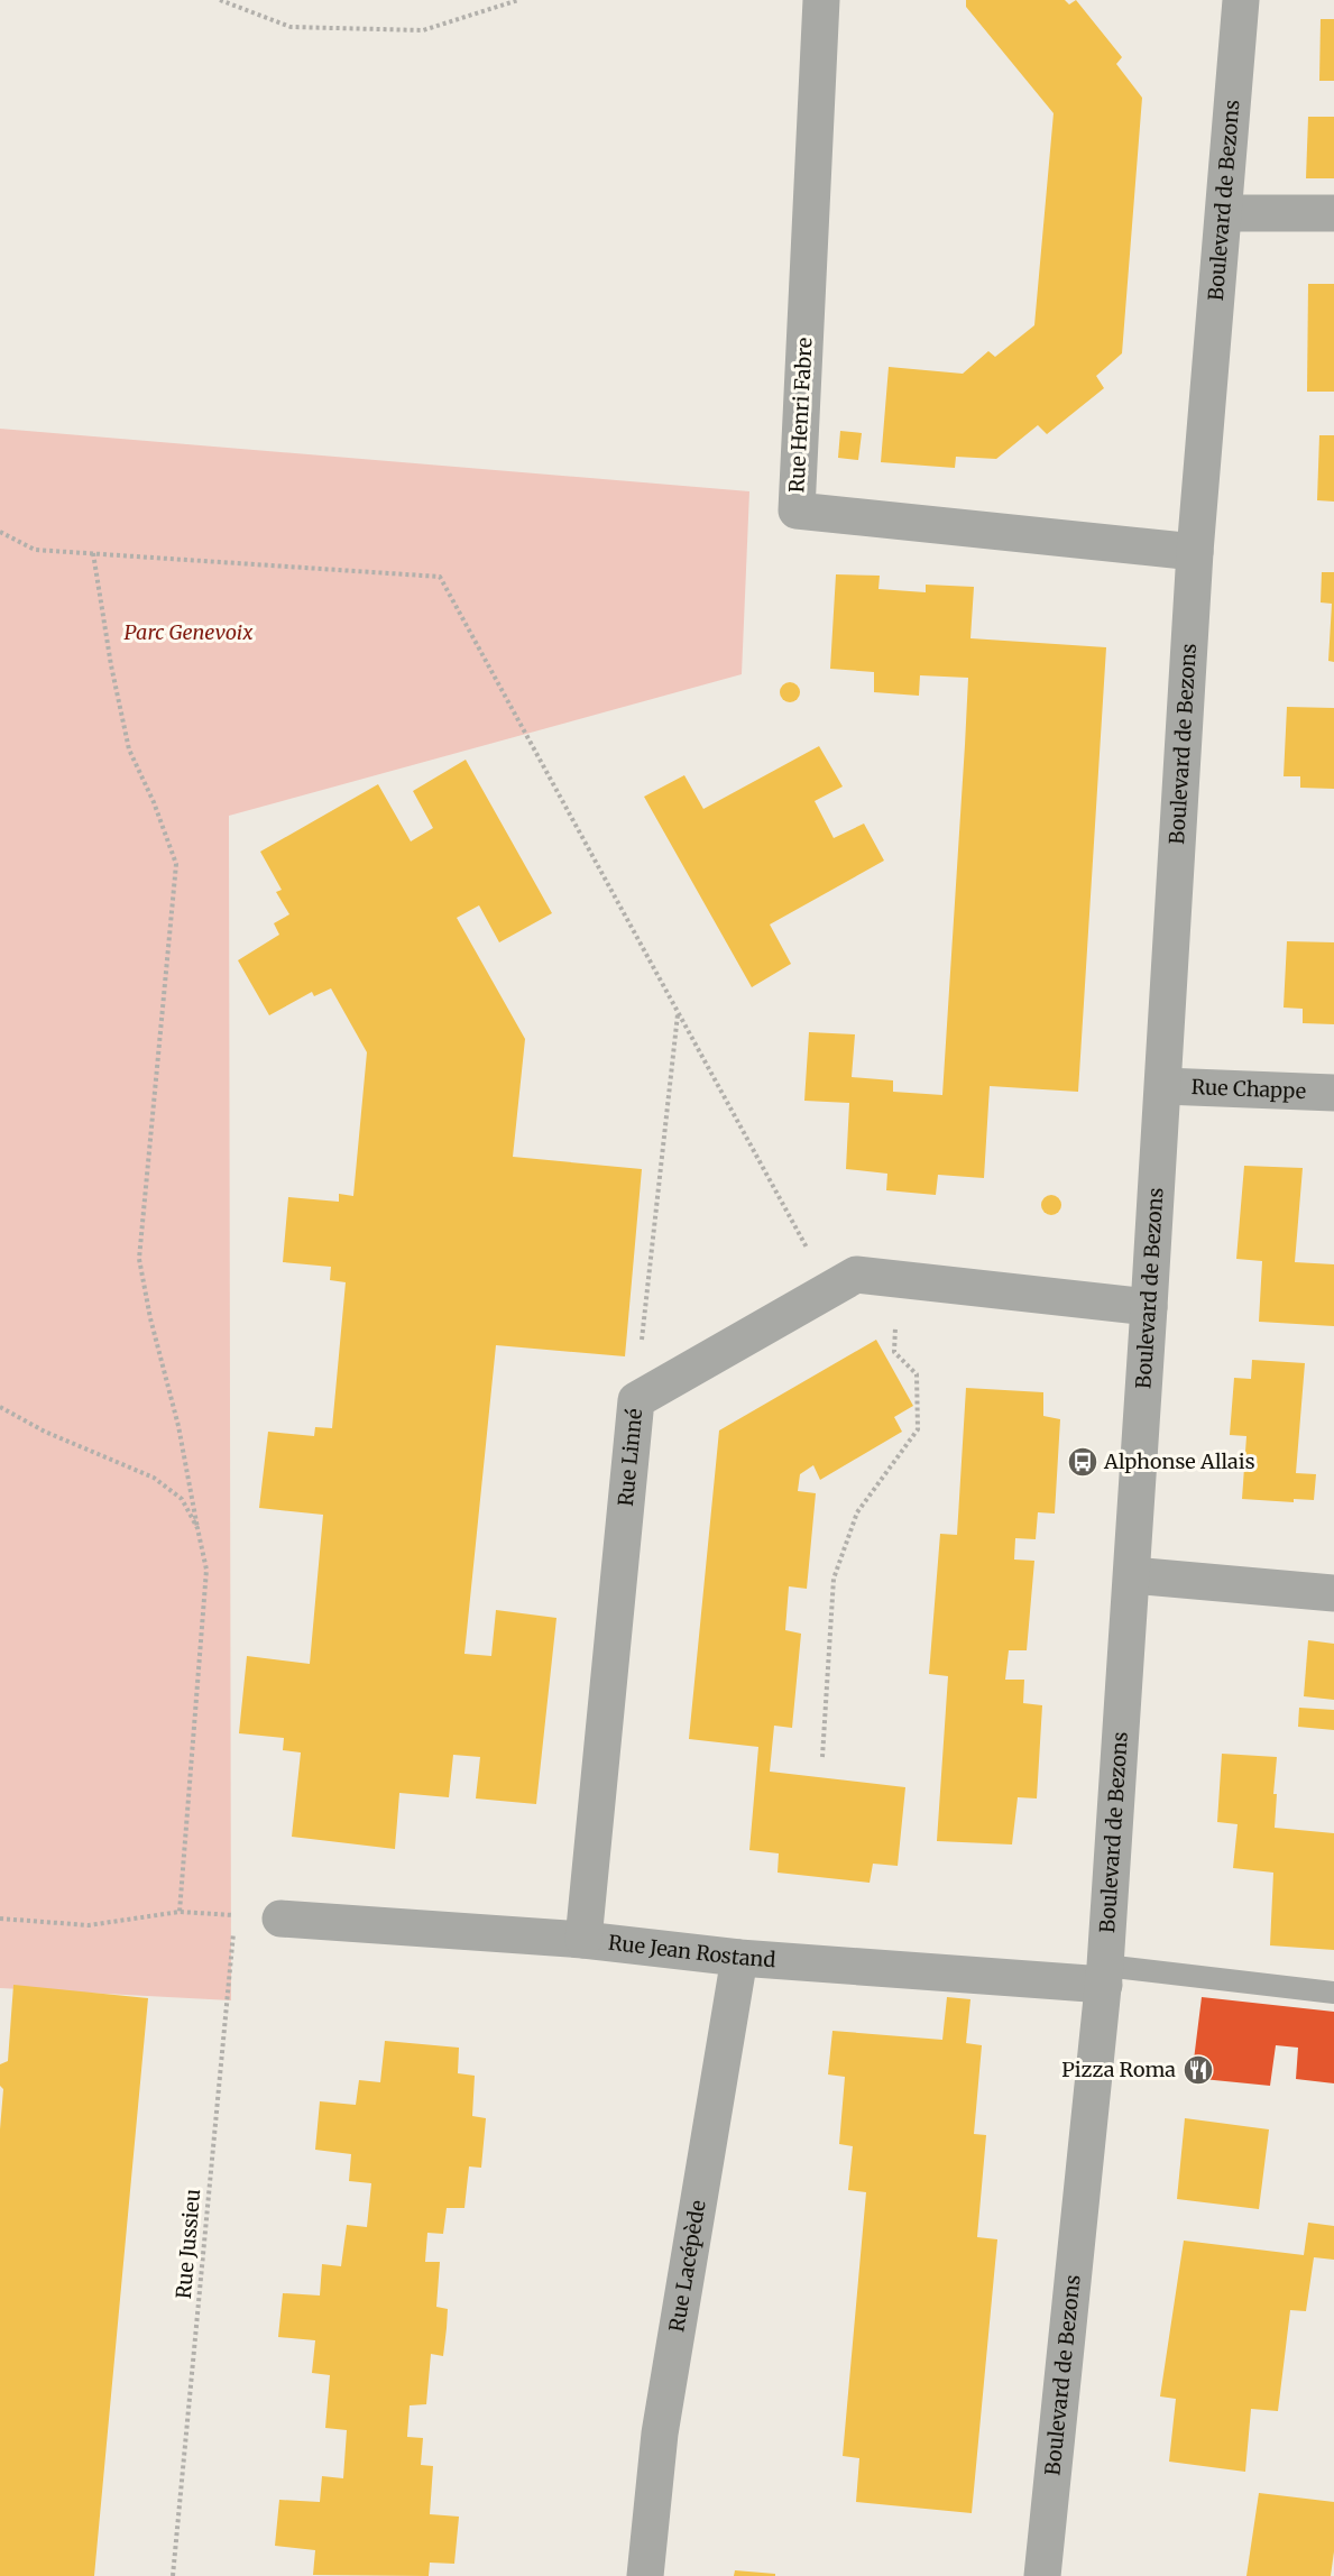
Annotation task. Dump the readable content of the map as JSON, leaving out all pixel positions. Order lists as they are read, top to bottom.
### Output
{
  "streets": {
    "street": [
      "Boulevard de Bezons",
      "Rue Henri Fabre",
      "Rue Chappe",
      "Rue Linné",
      "Rue Jean Rostand",
      "Rue Lacépède"
    ],
    "path": ["Rue Jussieu"]
  },
  "crossings": [
    ["Boulevard de Bezons", "Rue Henri Fabre"],
    ["Boulevard de Bezons", "Rue Chappe"],
    ["Boulevard de Bezons", "Rue Jean Rostand"],
    ["Rue Linné", "Rue Jean Rostand"],
    ["Rue Jean Rostand", "Rue Lacépède"]
  ],
  "parks": ["Parc Genevoix"],
  "places": {
    "bus stop": ["Alphonse Allais"],
    "restaurant": ["Pizza Roma"]
  }
}
